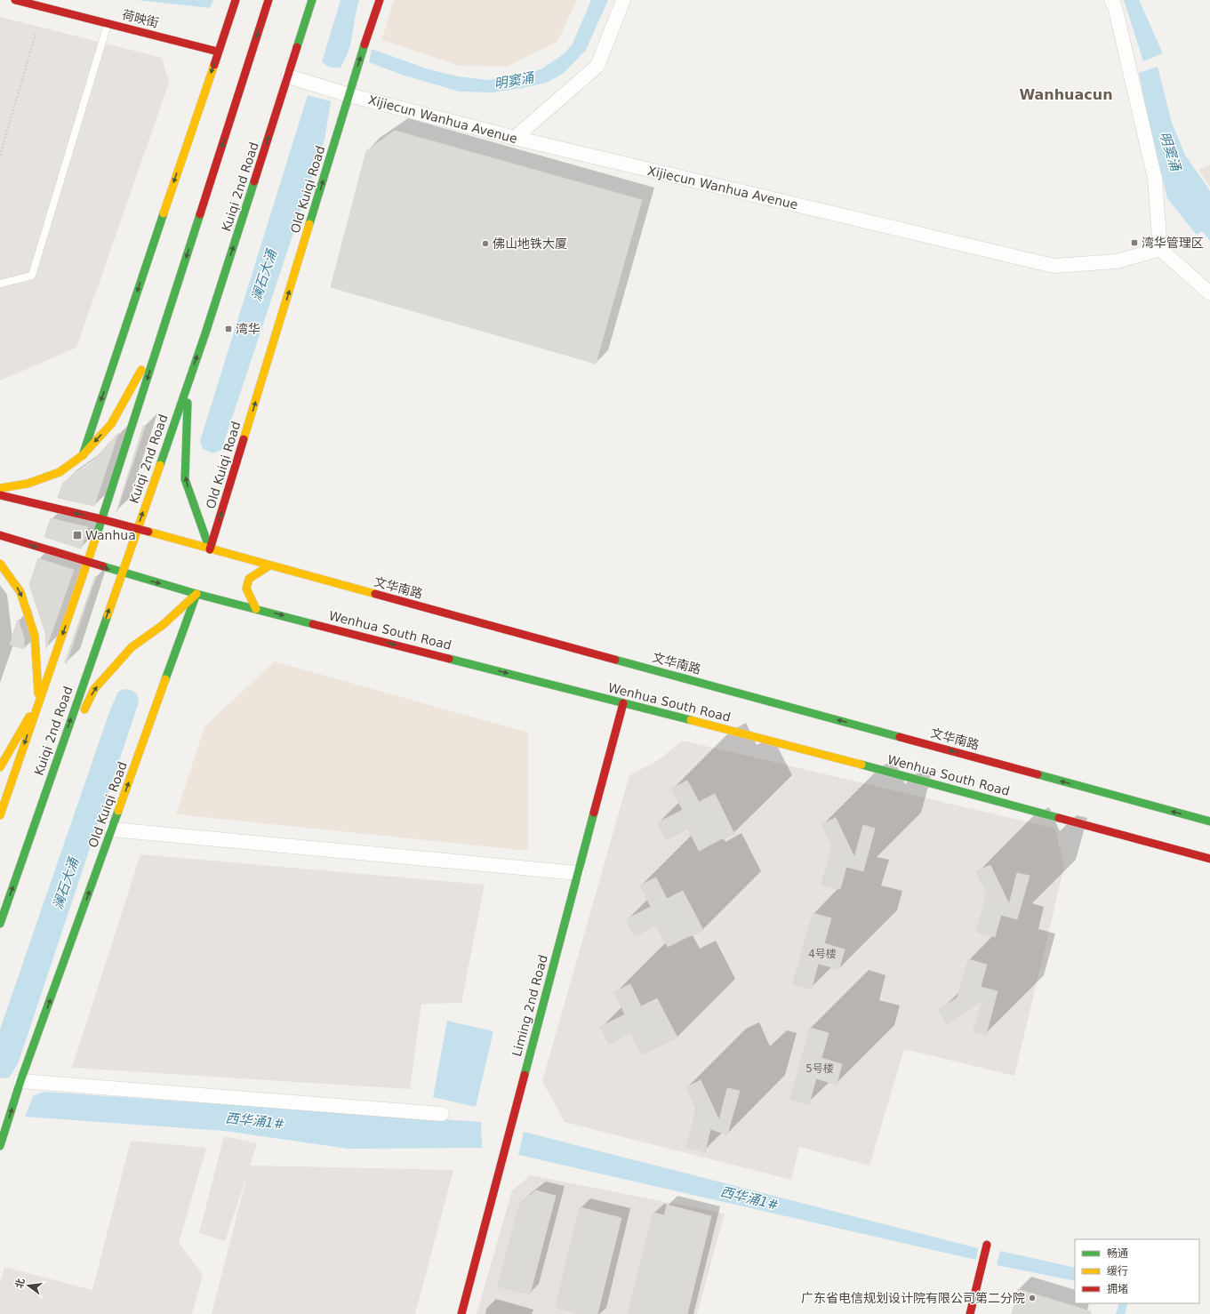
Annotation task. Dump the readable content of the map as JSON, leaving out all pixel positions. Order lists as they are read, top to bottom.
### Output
{
  "streets": {
    "main road": [
      "荷映街",
      "Kuiqi 2nd Road",
      "Old Kuiqi Road",
      "文华南路",
      "Wenhua South Road",
      "Liming 2nd Road"
    ],
    "street": ["Xijiecun Wanhua Avenue"]
  },
  "crossings": [
    ["Xijiecun Wanhua Avenue", "Kuiqi 2nd Road"],
    ["Xijiecun Wanhua Avenue", "Old Kuiqi Road"],
    ["Kuiqi 2nd Road", "文华南路"],
    ["Kuiqi 2nd Road", "Wenhua South Road"],
    ["Old Kuiqi Road", "文华南路"],
    ["Old Kuiqi Road", "Wenhua South Road"],
    ["Wenhua South Road", "Liming 2nd Road"]
  ],
  "one_way": ["Old Kuiqi Road", "文华南路", "Wenhua South Road"],
  "districts": ["Wanhuacun"],
  "water": ["明窦涌", "澜石大涌", "西华涌1#"],
  "places": {
    "transit": ["湾华管理区", "湾华", "Wanhua"],
    "other": ["佛山地铁大厦", "广东省电信规划设计院有限公司第二分院"]
  },
  "house_numbers": ["4号楼", "5号楼"],
  "legend": ["畅通", "缓行", "拥堵"],
  "north": "left"
}
